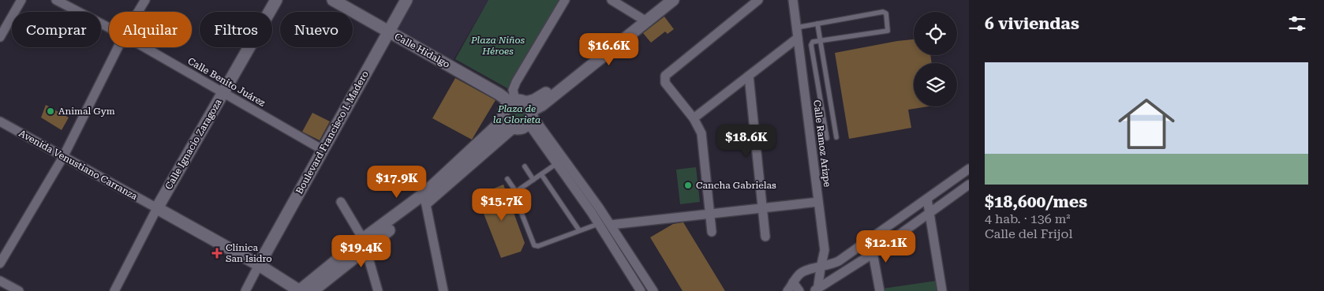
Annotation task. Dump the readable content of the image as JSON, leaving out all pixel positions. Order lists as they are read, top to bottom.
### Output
{
  "streets": {
    "street": [
      "Calle Hidalgo",
      "Calle Benito Juárez",
      "Boulevard Francisco I. Madero",
      "Calle Ramoz Arizpe",
      "Calle Ignacio Zaragoza",
      "Avenida Venustiano Carranza"
    ]
  },
  "crossings": [
    ["Calle Hidalgo", "Boulevard Francisco I. Madero"],
    ["Calle Benito Juárez", "Boulevard Francisco I. Madero"],
    ["Calle Benito Juárez", "Calle Ignacio Zaragoza"],
    ["Calle Ignacio Zaragoza", "Avenida Venustiano Carranza"]
  ],
  "parks": ["Plaza Niños Héroes", "Plaza de la Glorieta"],
  "places": {
    "other": ["Animal Gym", "Cancha Gabrielas"],
    "health": ["Clínica San Isidro"]
  },
  "page": {
    "heading": "6 viviendas",
    "chip": [
      "Comprar",
      "Alquilar",
      "Filtros",
      "Nuevo"
    ],
    "price": [
      "$16.6K",
      "$18.6K",
      "$17.9K",
      "$15.7K",
      "$12.1K",
      "$19.4K"
    ],
    "list": [
      {
        "name": "$18,600/mes",
        "note": "4 hab. · 136 m² · Calle del Frijol"
      }
    ]
  }
}
